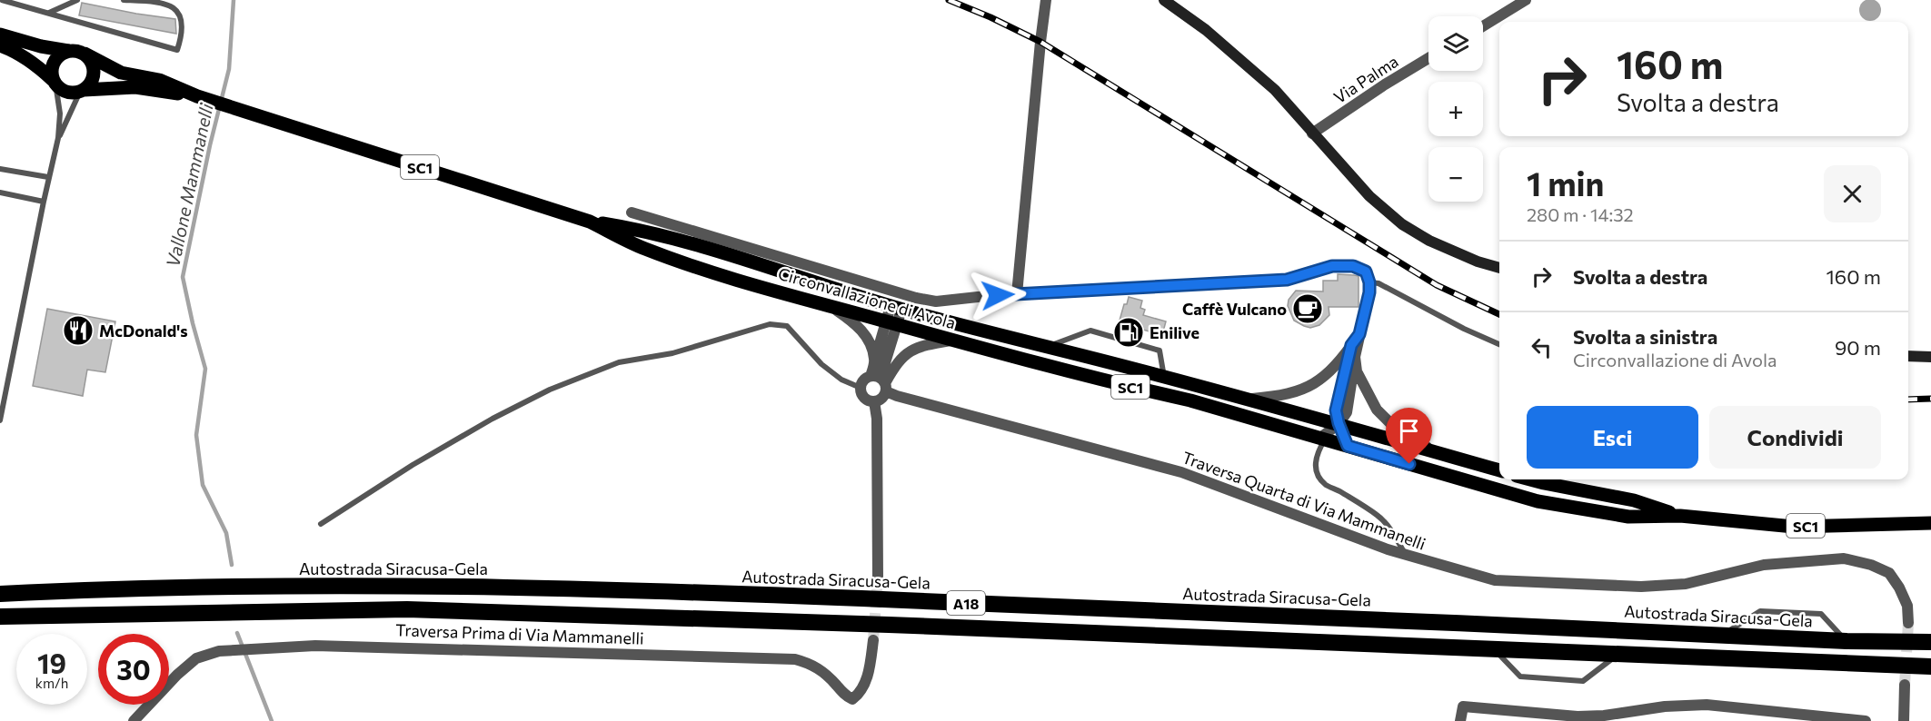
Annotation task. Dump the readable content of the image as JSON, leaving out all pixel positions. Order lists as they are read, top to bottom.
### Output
{
  "streets": {
    "highway": ["Autostrada Siracusa-Gela", "A18"],
    "main road": ["SC1", "Circonvallazione di Avola"],
    "street": ["Via Palma", "Traversa Quarta di Via Mammanelli", "Traversa Prima di Via Mammanelli"]
  },
  "water": ["Vallone Mammanelli"],
  "places": {
    "cafe": ["Caffè Vulcano"],
    "restaurant": ["McDonald's"],
    "fuel station": ["Enilive"]
  },
  "page": {
    "map_buttons": ["+", "−"],
    "turn": ["160 m", "Svolta a destra"],
    "heading": ["1 min", "280 m · 14:32"],
    "list": [
      {
        "name": "Svolta a destra",
        "value": "160 m"
      },
      {
        "name": "Svolta a sinistra",
        "note": "Circonvallazione di Avola",
        "value": "90 m"
      }
    ],
    "buttons": ["Esci", "Condividi"],
    "speed": "19 km/h",
    "limit": "30"
  }
}
